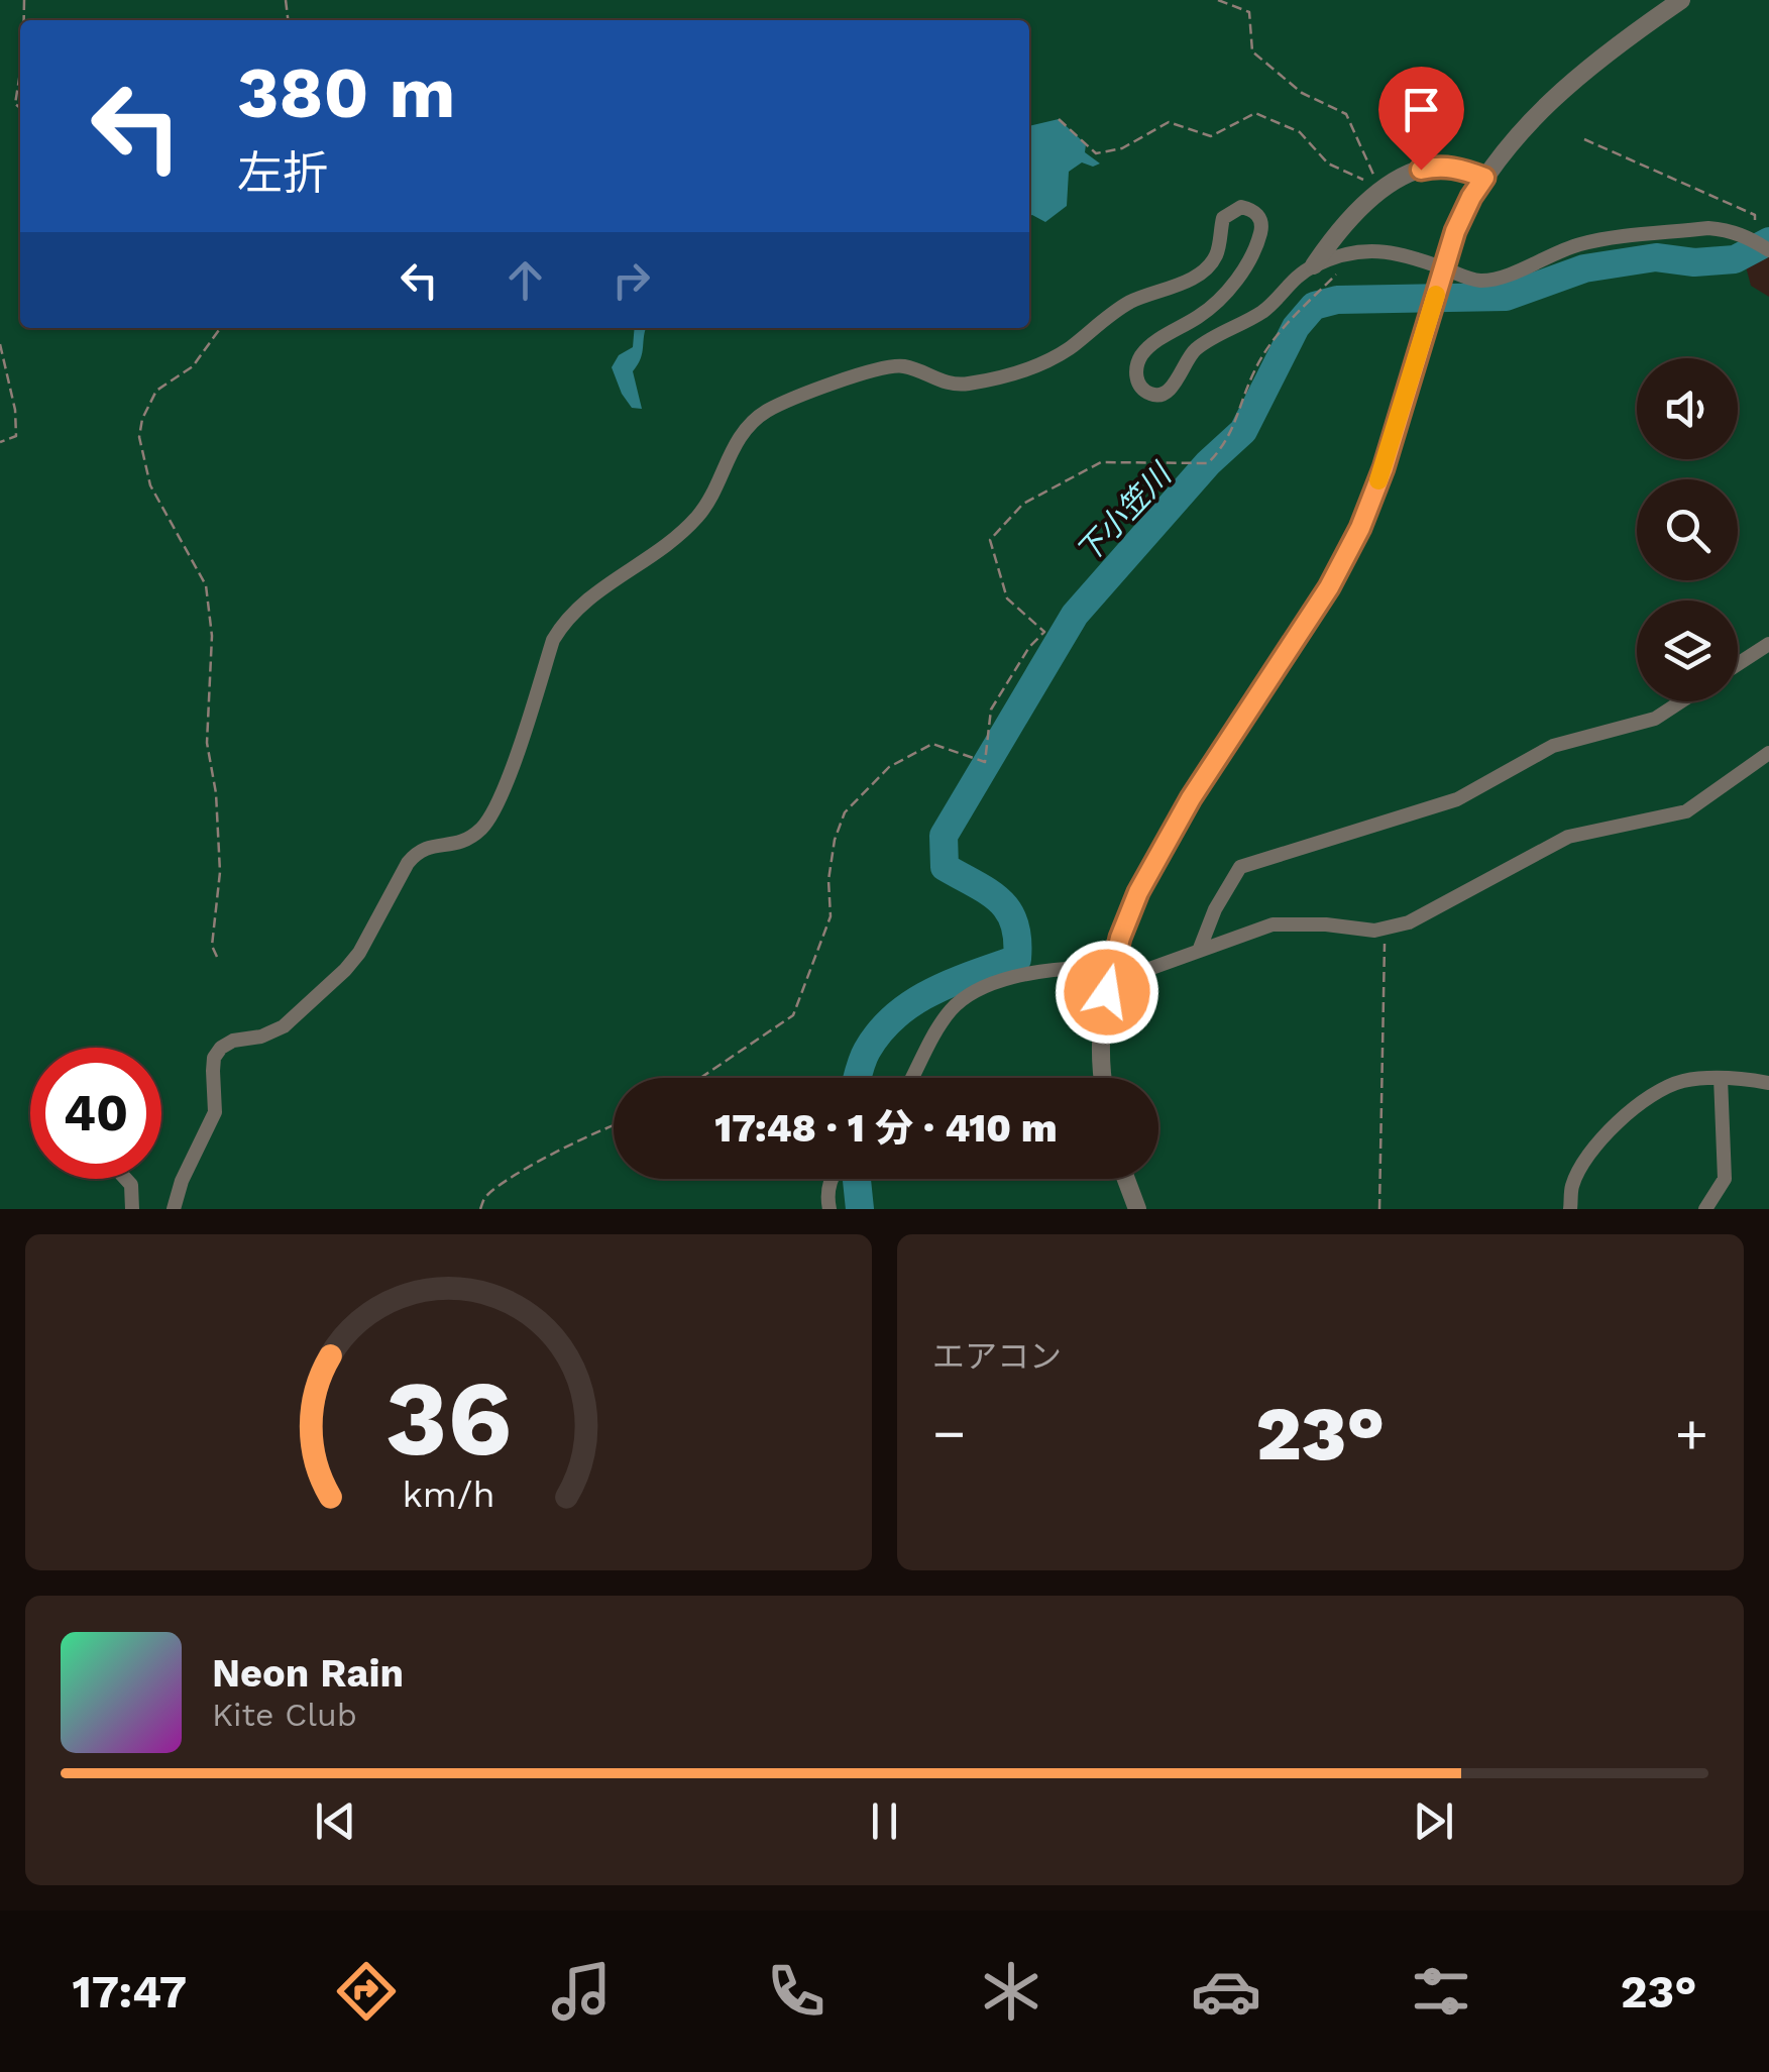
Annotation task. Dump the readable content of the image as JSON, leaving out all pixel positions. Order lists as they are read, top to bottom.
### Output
{
  "water": ["下小笠川"],
  "page": {
    "turn": ["380 m", "左折"],
    "limit": "40",
    "trip": "17:48 · 1 分 · 410 m",
    "tile": "エアコン",
    "heat": ["−", "23°", "+"],
    "song": ["Neon Rain", "Kite Club"],
    "tabs": ["17:47", "23°"],
    "gauge": ["36", "km/h"]
  }
}
